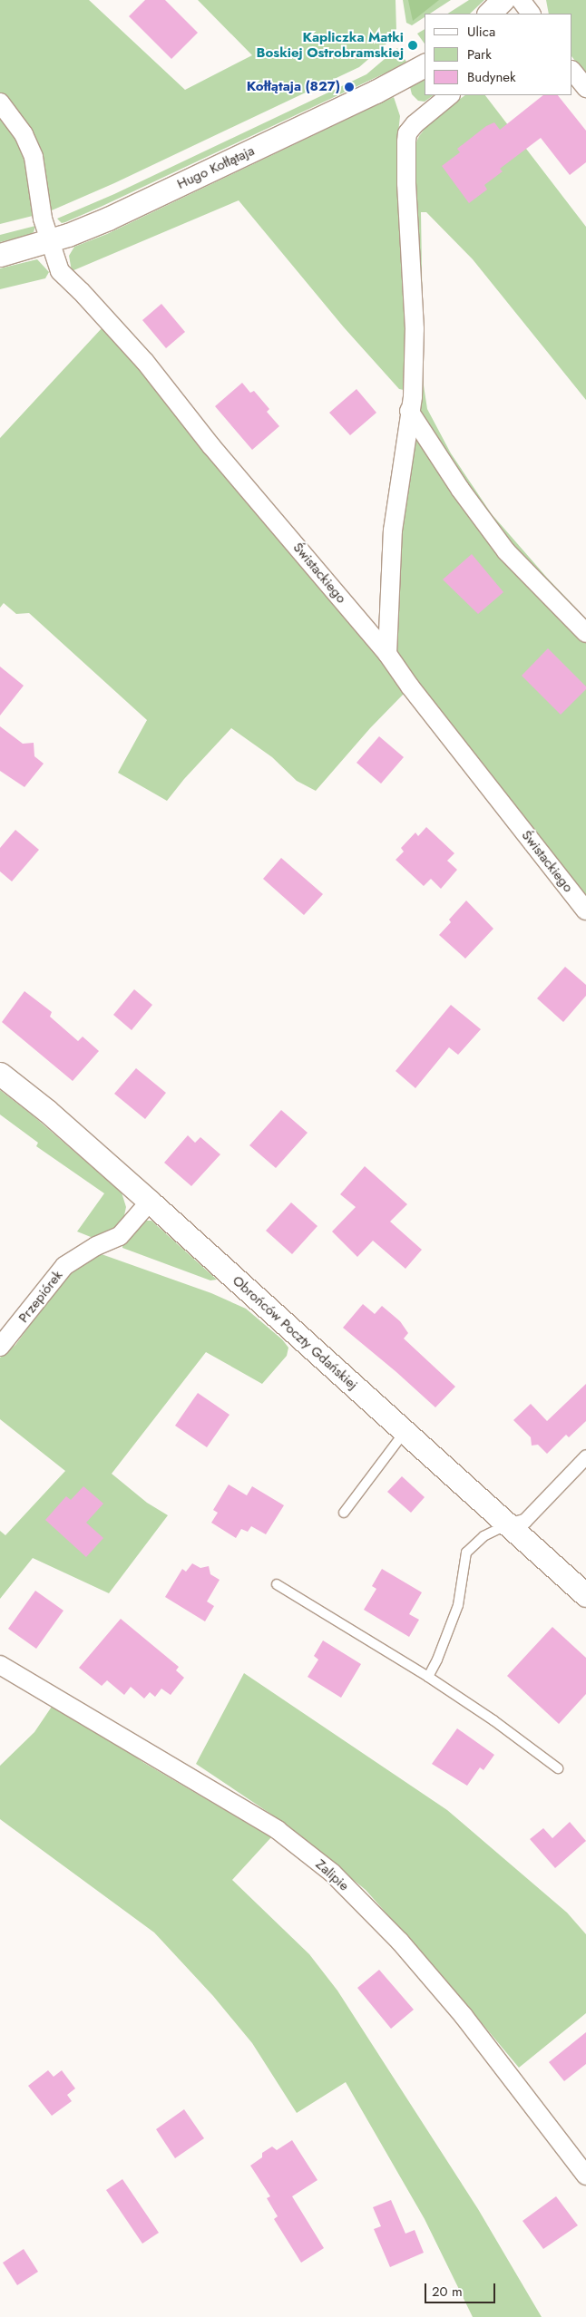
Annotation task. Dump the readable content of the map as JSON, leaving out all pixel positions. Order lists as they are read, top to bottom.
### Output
{
  "streets": {
    "street": [
      "Hugo Kołłątaja",
      "Świstackiego",
      "Przepiórek",
      "Obrońców Poczty Gdańskiej",
      "Zalipie"
    ]
  },
  "crossings": [
    ["Hugo Kołłątaja", "Świstackiego"],
    ["Przepiórek", "Obrońców Poczty Gdańskiej"]
  ],
  "places": ["Kapliczka Matki Boskiej Ostrobramskiej", "Kołłątaja (827)"],
  "legend": ["Ulica", "Park", "Budynek"],
  "scale_bar": "20 m"
}
